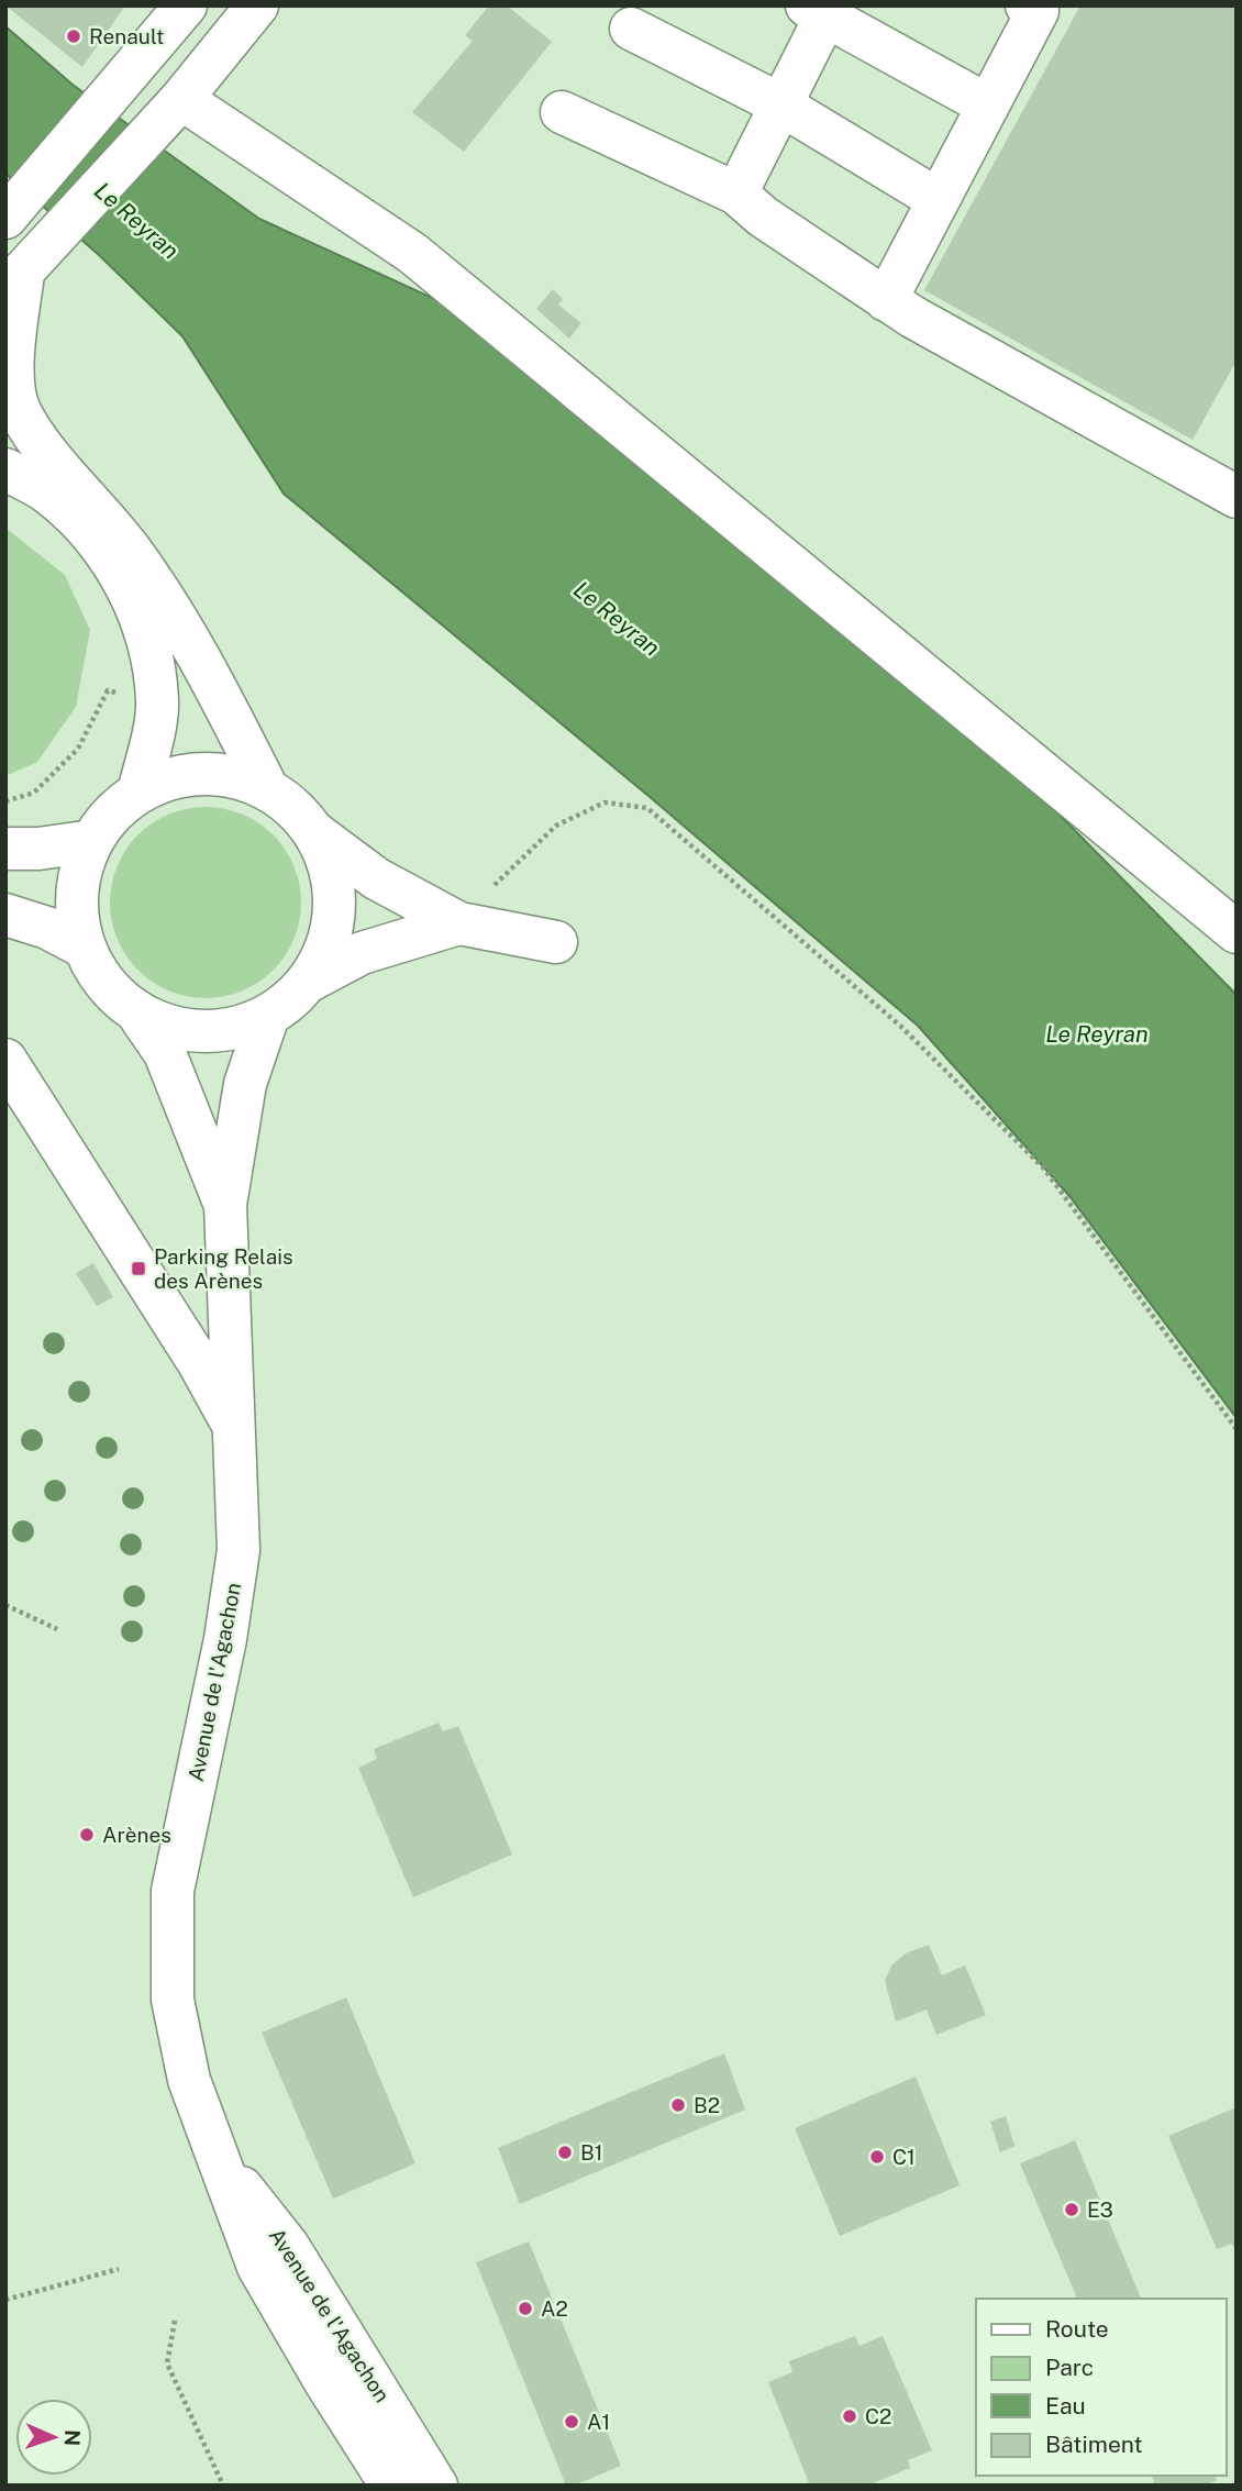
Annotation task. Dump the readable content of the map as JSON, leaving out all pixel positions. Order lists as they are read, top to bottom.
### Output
{
  "streets": {
    "main road": ["Avenue de l'Agachon"]
  },
  "water": ["Le Reyran"],
  "places": {
    "other": [
      "Renault",
      "Arènes",
      "B2",
      "B1",
      "C1",
      "E3",
      "A2",
      "C2",
      "A1"
    ],
    "transit": ["Parking Relais des Arènes"]
  },
  "legend": [
    "Route",
    "Parc",
    "Eau",
    "Bâtiment"
  ],
  "north": "right"
}
